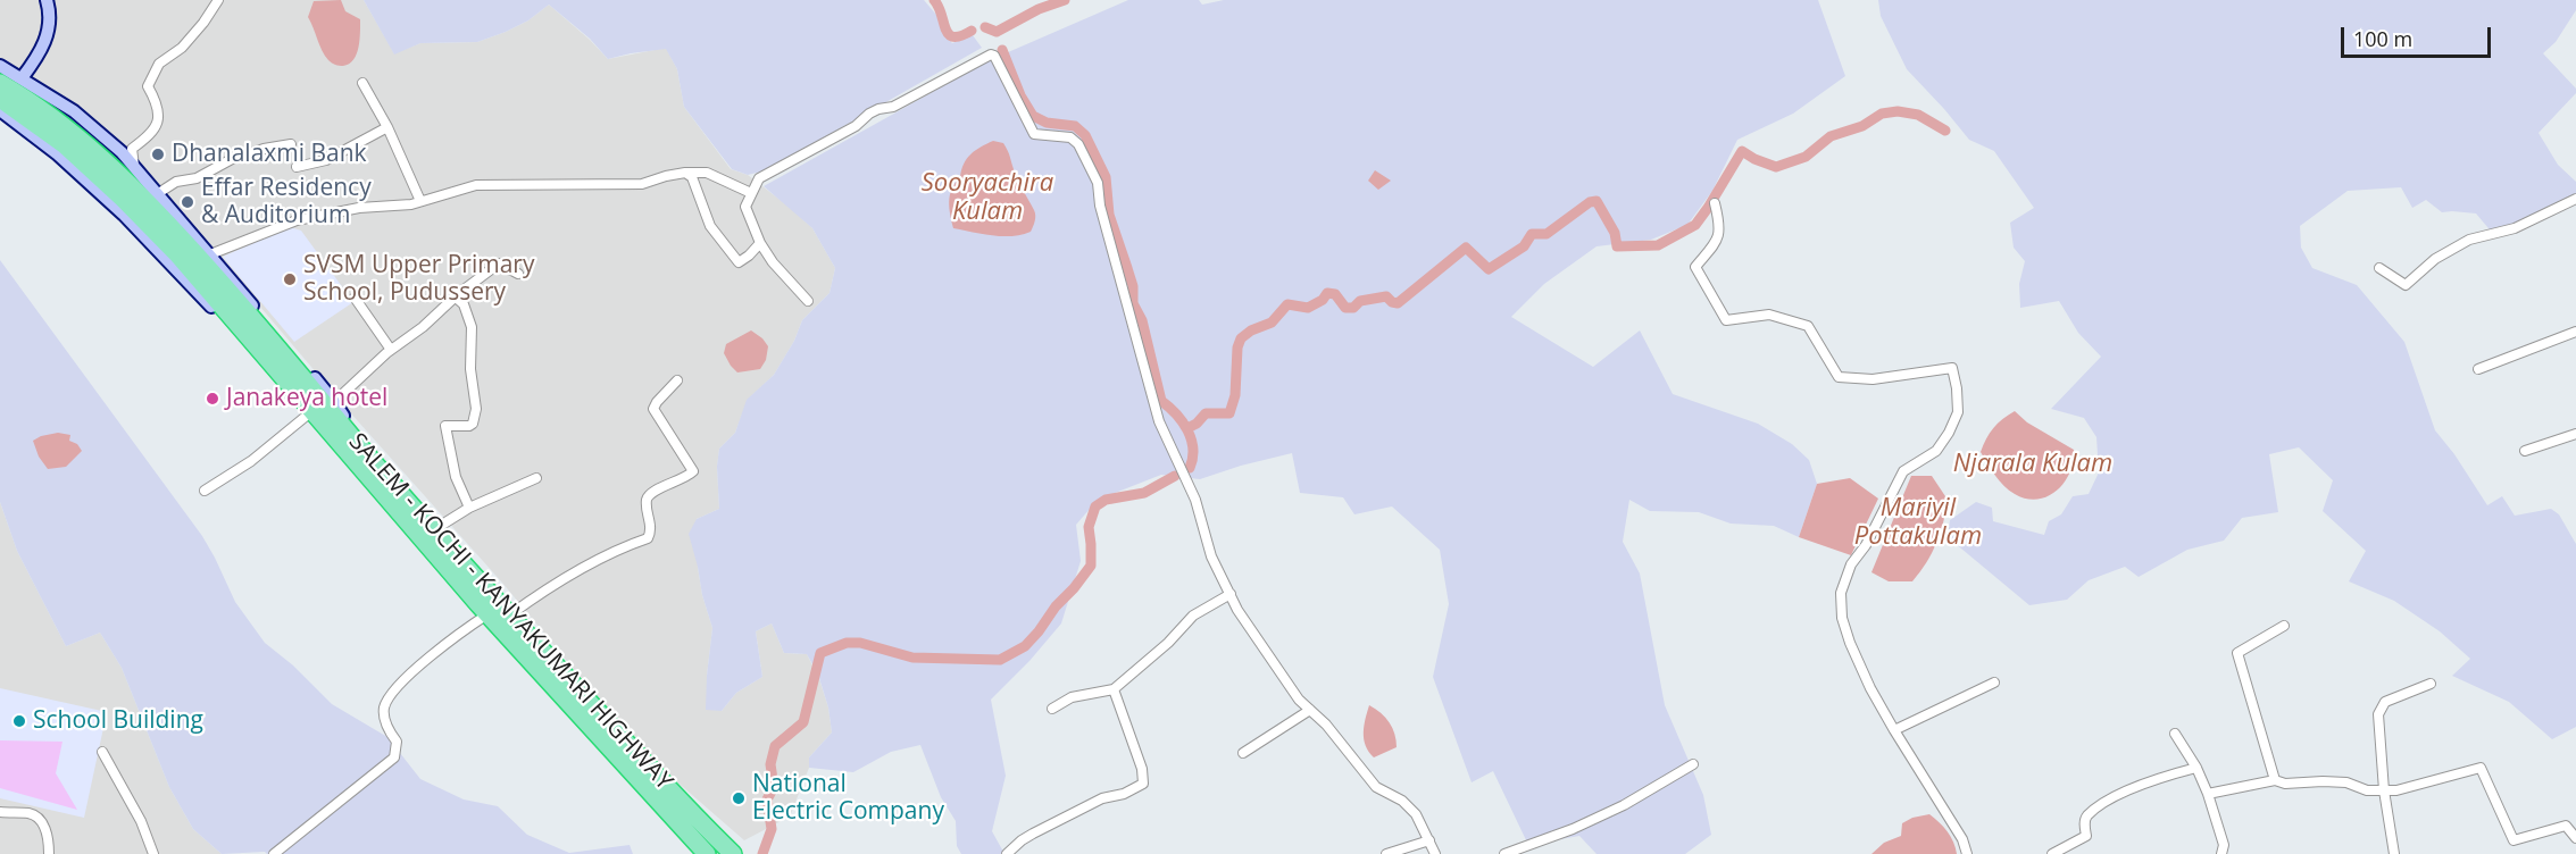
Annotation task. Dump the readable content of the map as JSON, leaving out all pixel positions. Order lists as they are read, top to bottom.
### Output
{
  "streets": {
    "highway": ["SALEM - KOCHI - KANYAKUMARI HIGHWAY"]
  },
  "water": ["Sooryachira Kulam", "Njarala Kulam", "Mariyil Pottakulam"],
  "places": [
    "Dhanalaxmi Bank",
    "Effar Residency & Auditorium",
    "SVSM Upper Primary School, Pudussery",
    "Janakeya hotel",
    "School Building",
    "National Electric Company"
  ],
  "scale_bar": "100 m"
}
